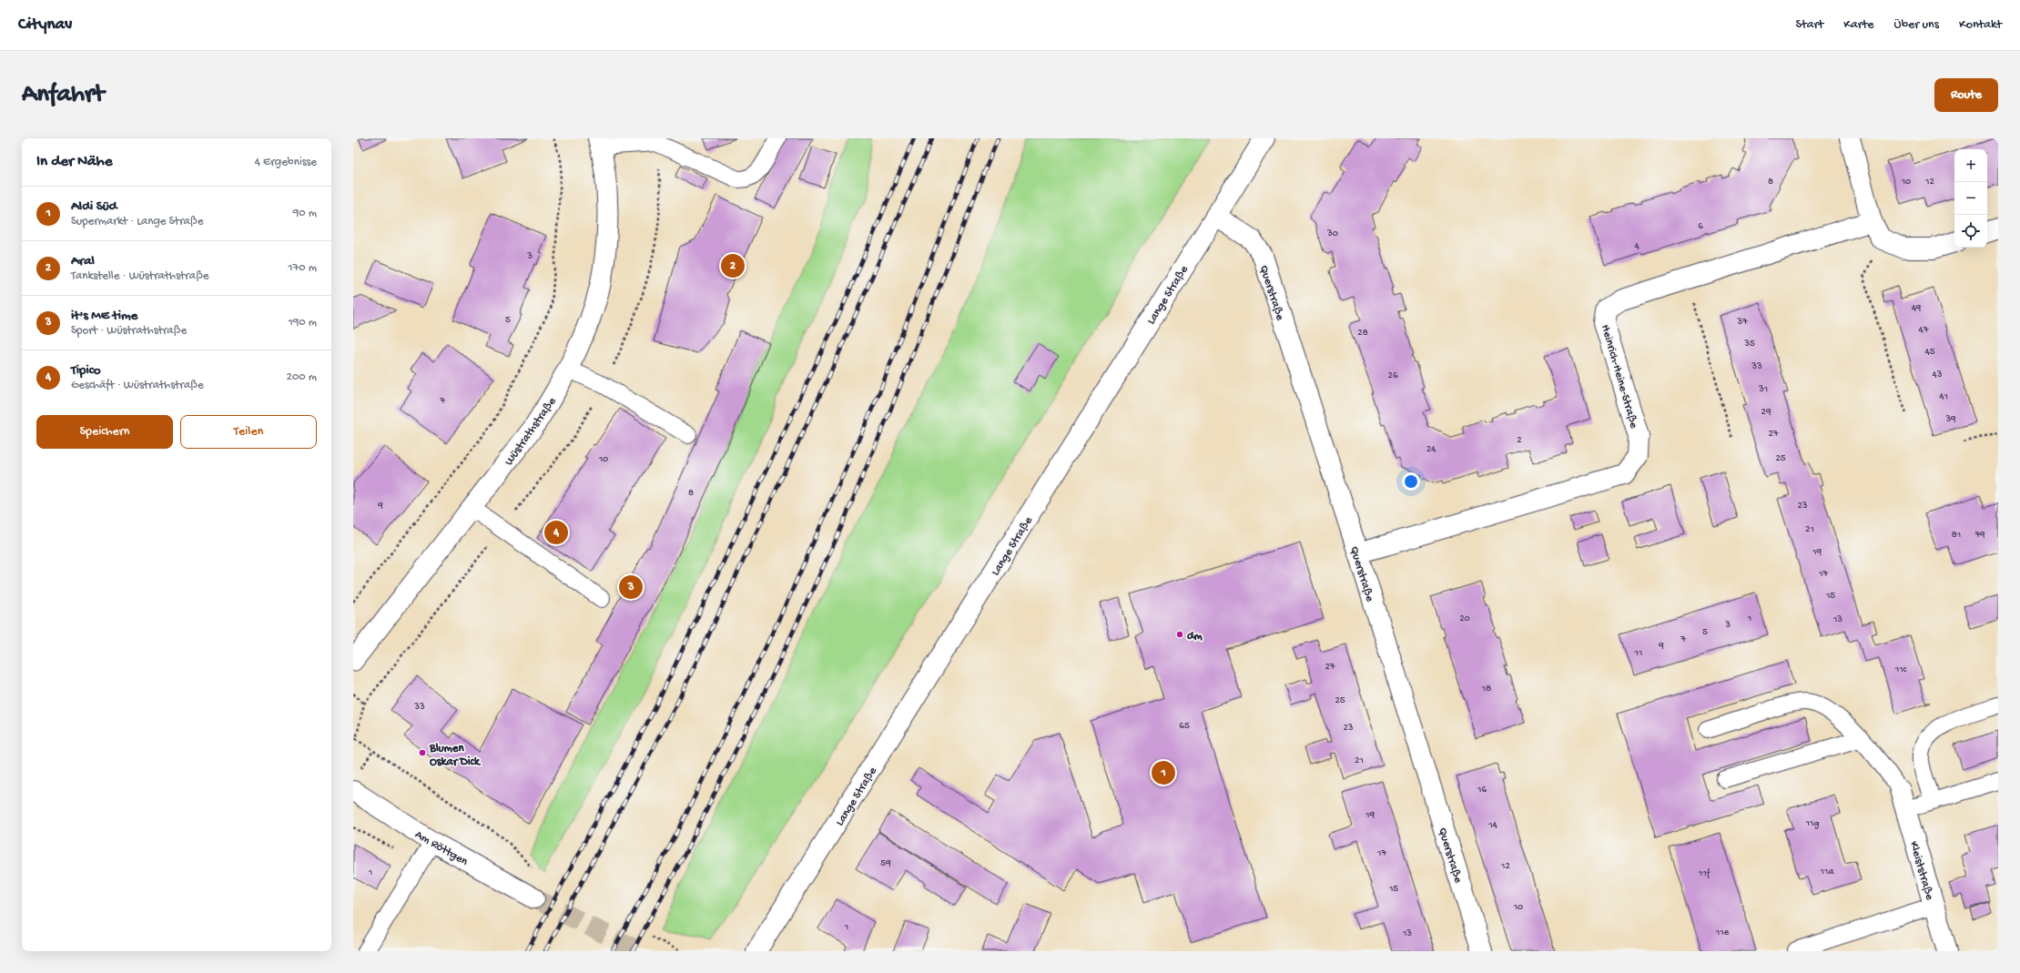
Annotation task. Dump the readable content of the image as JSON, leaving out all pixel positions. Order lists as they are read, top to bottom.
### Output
{
  "streets": {
    "street": [
      "Querstraße",
      "Lange Straße",
      "Heinrich-Heine-Straße",
      "Wüstrathstraße",
      "Am Röttgen",
      "Kleiststraße"
    ]
  },
  "crossings": [
    ["Querstraße", "Lange Straße"],
    ["Querstraße", "Heinrich-Heine-Straße"]
  ],
  "places": ["dm", "Blumen Oskar Dick"],
  "house_numbers": [
    "8",
    "10",
    "12",
    "6",
    "30",
    "4",
    "3",
    "49",
    "5",
    "37",
    "47",
    "28",
    "35",
    "45",
    "33",
    "43",
    "26",
    "31",
    "41",
    "7",
    "29",
    "39",
    "27",
    "2",
    "24",
    "25",
    "10",
    "8",
    "9",
    "23",
    "21",
    "81",
    "79",
    "19",
    "17",
    "15",
    "20",
    "1",
    "13",
    "3",
    "5",
    "7",
    "9",
    "11",
    "27",
    "11c",
    "18",
    "25",
    "33",
    "65",
    "23",
    "21",
    "16",
    "19",
    "11g",
    "14",
    "17",
    "59",
    "12",
    "11a",
    "1",
    "11f",
    "15",
    "10",
    "1",
    "11e",
    "13"
  ],
  "page": {
    "header": "Citynav",
    "nav": [
      "Start",
      "Karte",
      "Über uns",
      "Kontakt"
    ],
    "buttons": [
      "Route",
      ["Speichern", "Teilen"]
    ],
    "title": "Anfahrt",
    "heading": ["In der Nähe", "4 Ergebnisse"],
    "map_buttons": ["+", "−"],
    "list": [
      {
        "mark": "1",
        "name": "Aldi Süd",
        "note": "Supermarkt · Lange Straße",
        "value": "90 m"
      },
      {
        "mark": "2",
        "name": "Aral",
        "note": "Tankstelle · Wüstrathstraße",
        "value": "170 m"
      },
      {
        "mark": "3",
        "name": "it's ME time",
        "note": "Sport · Wüstrathstraße",
        "value": "190 m"
      },
      {
        "mark": "4",
        "name": "Tipico",
        "note": "Geschäft · Wüstrathstraße",
        "value": "200 m"
      }
    ],
    "pins": [
      "2",
      "4",
      "3",
      "1"
    ]
  }
}
